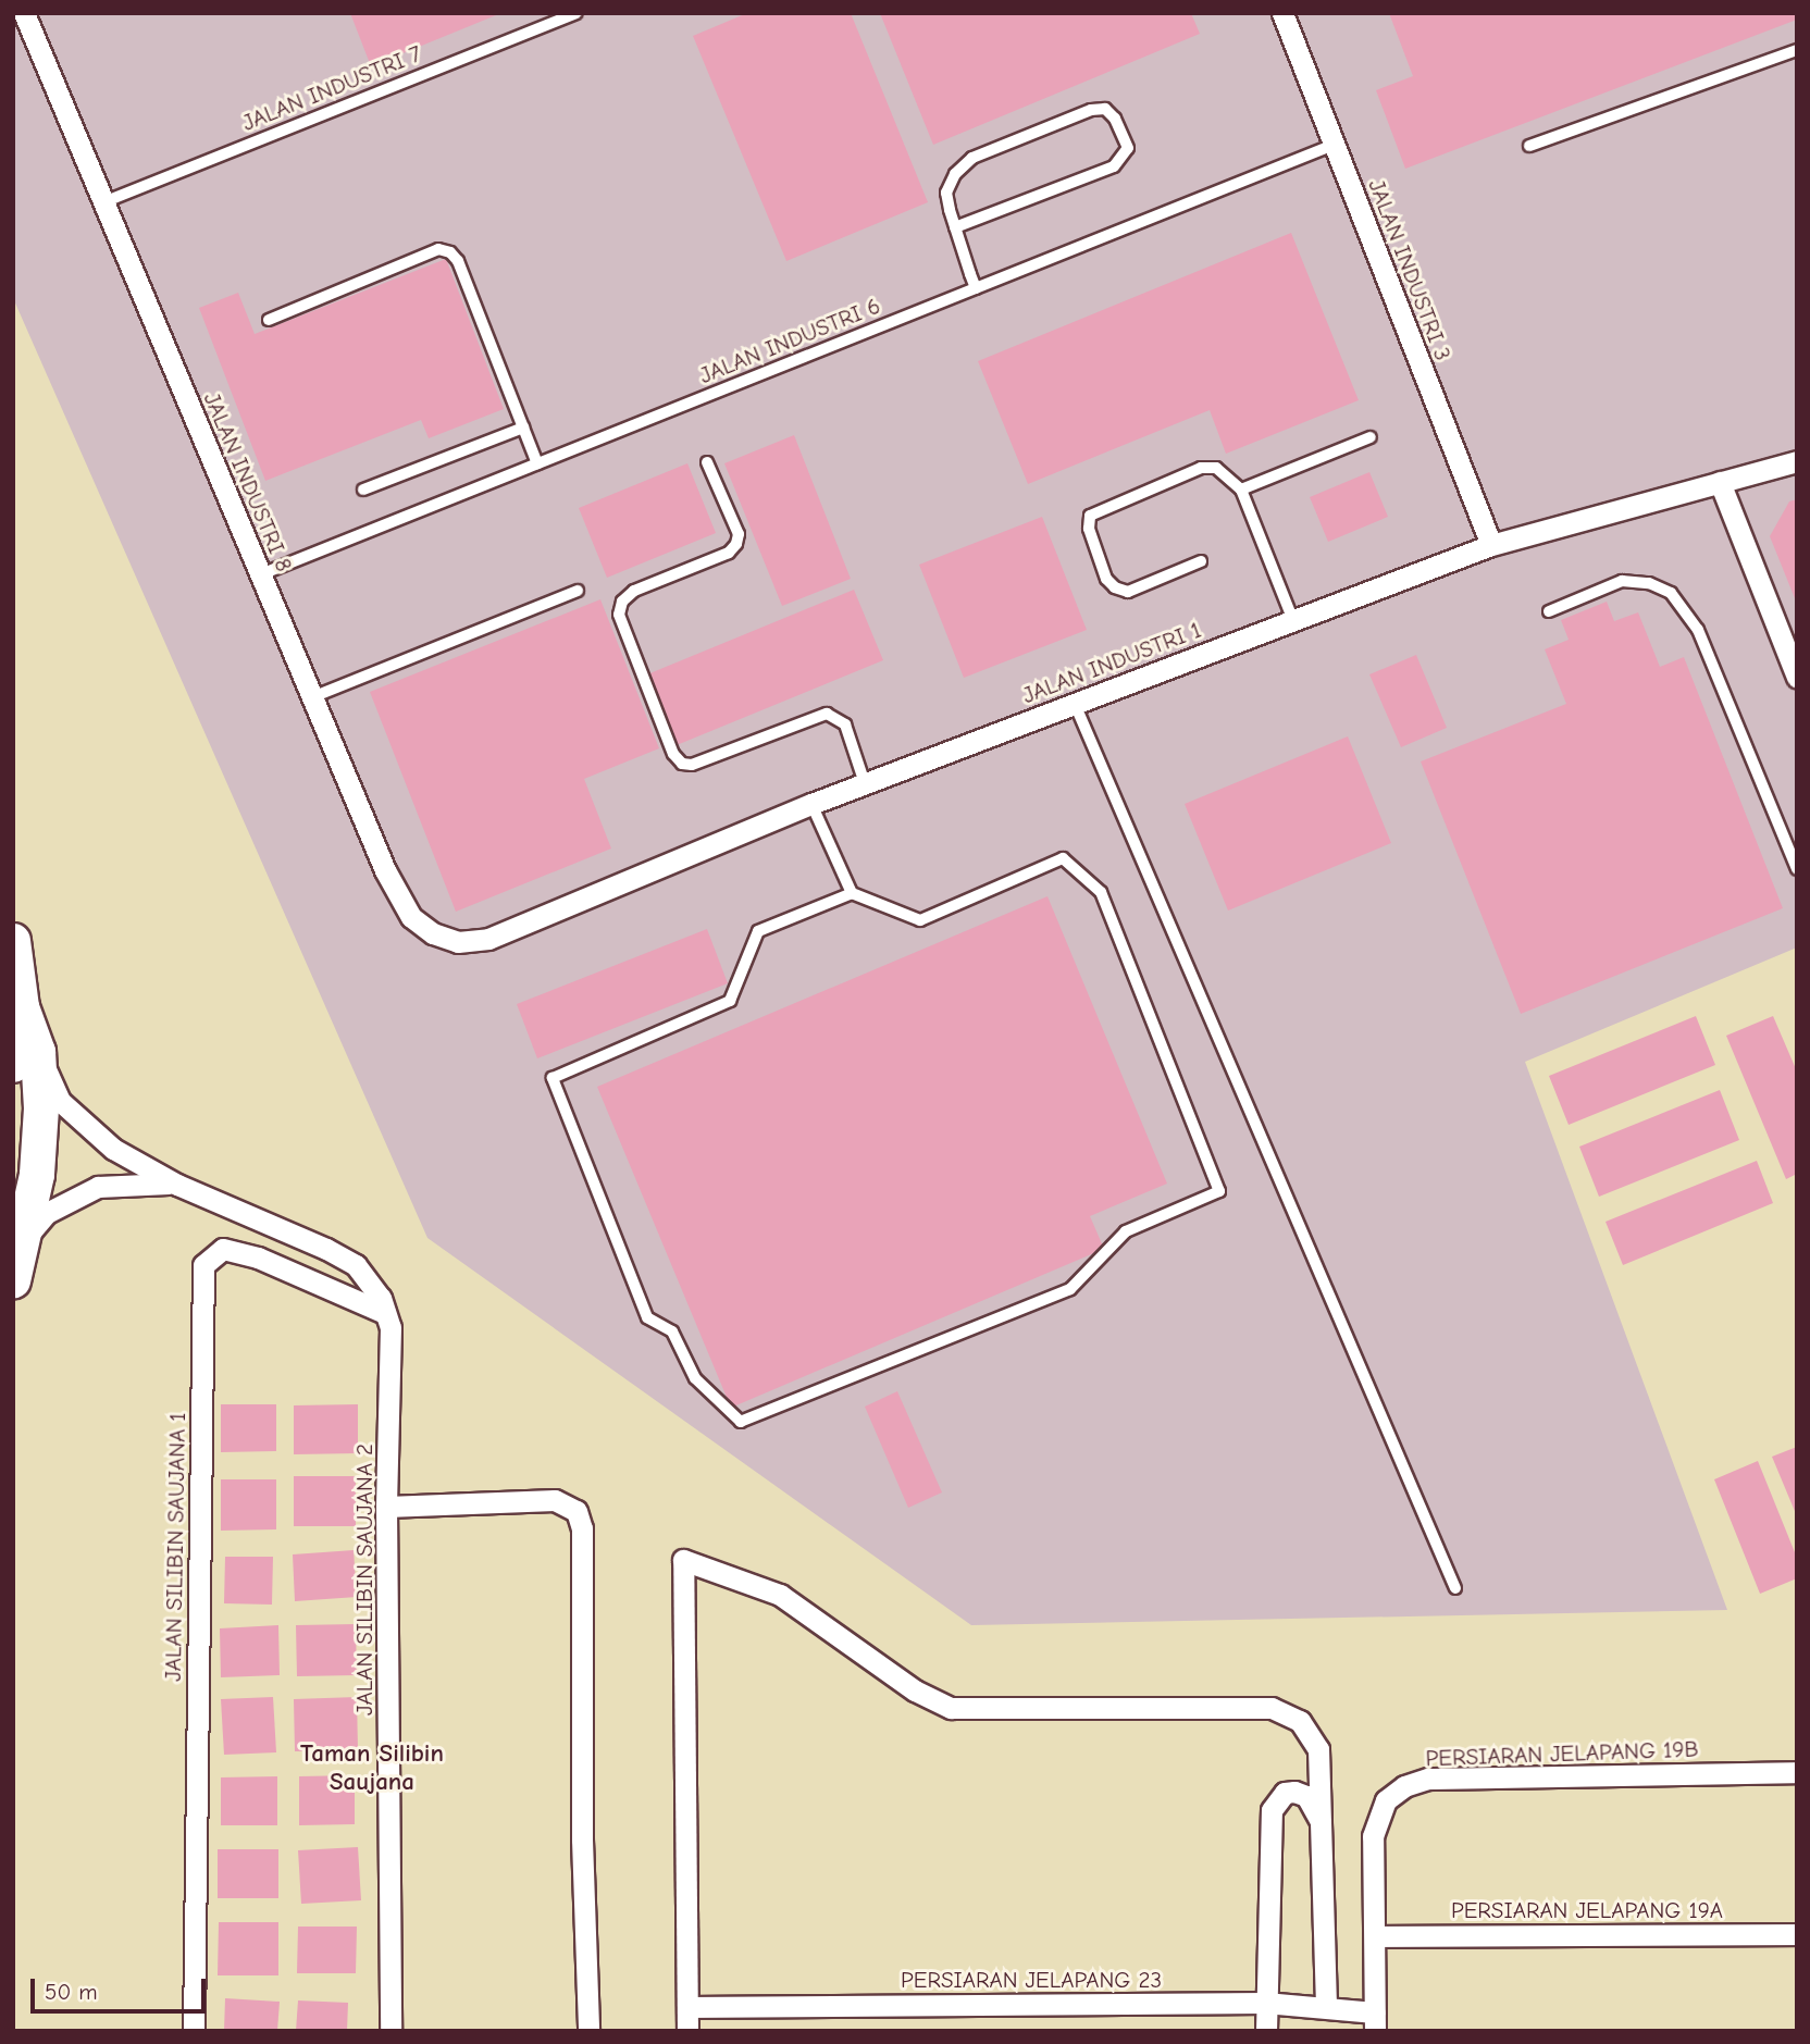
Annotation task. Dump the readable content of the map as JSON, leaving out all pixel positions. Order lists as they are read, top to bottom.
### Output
{
  "streets": {
    "street": [
      "JALAN INDUSTRI 3",
      "JALAN INDUSTRI 8",
      "JALAN INDUSTRI 1",
      "JALAN SILIBIN SAUJANA 1",
      "JALAN SILIBIN SAUJANA 2",
      "PERSIARAN JELAPANG 19B",
      "PERSIARAN JELAPANG 19A",
      "PERSIARAN JELAPANG 23"
    ],
    "lane": ["JALAN INDUSTRI 7", "JALAN INDUSTRI 6"]
  },
  "crossings": [
    ["JALAN INDUSTRI 7", "JALAN INDUSTRI 8"],
    ["JALAN INDUSTRI 3", "JALAN INDUSTRI 6"],
    ["JALAN INDUSTRI 3", "JALAN INDUSTRI 1"],
    ["JALAN INDUSTRI 6", "JALAN INDUSTRI 8"],
    ["JALAN INDUSTRI 8", "JALAN INDUSTRI 1"],
    ["JALAN SILIBIN SAUJANA 1", "JALAN SILIBIN SAUJANA 2"],
    ["PERSIARAN JELAPANG 19B", "PERSIARAN JELAPANG 19A"],
    ["PERSIARAN JELAPANG 19B", "PERSIARAN JELAPANG 23"]
  ],
  "districts": ["Taman Silibin Saujana"],
  "scale_bar": "50 m"
}
